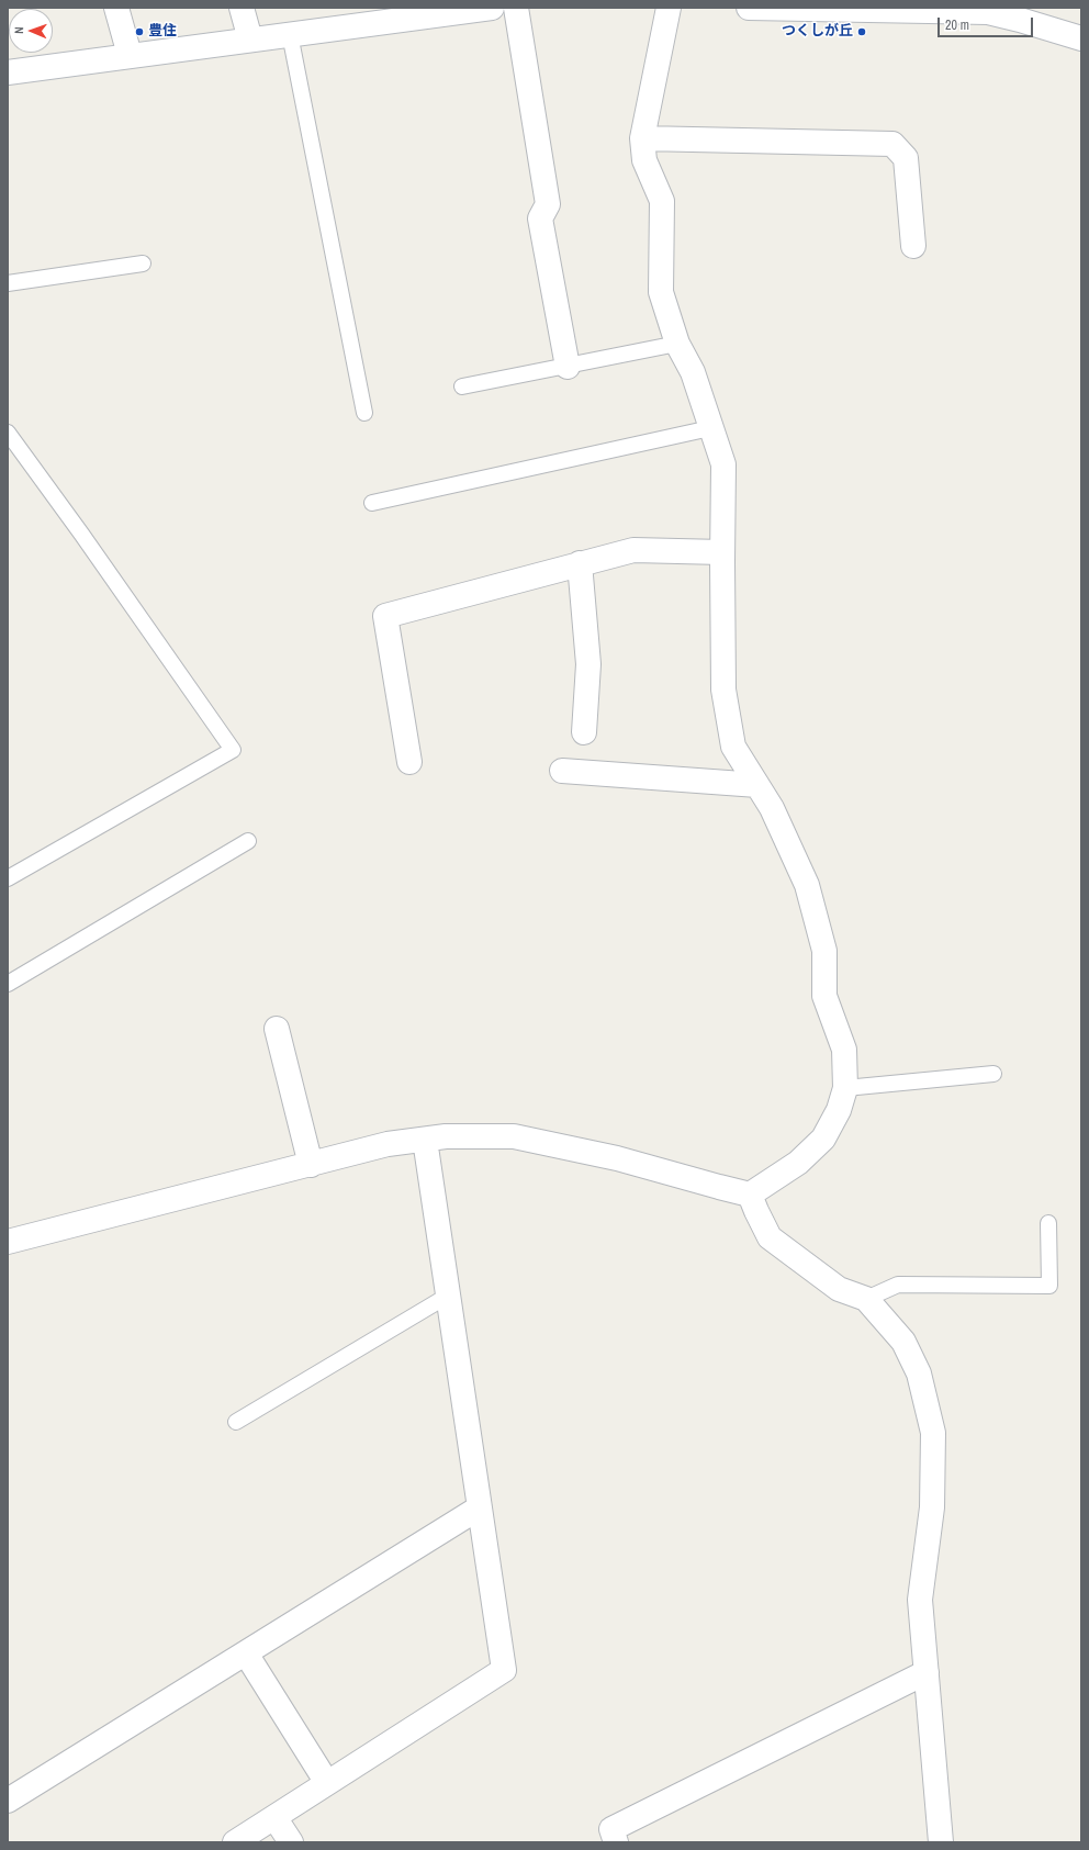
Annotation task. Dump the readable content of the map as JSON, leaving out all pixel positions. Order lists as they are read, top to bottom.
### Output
{
  "places": ["豊住", "つくしが丘"],
  "scale_bar": "20 m",
  "north": "left"
}
